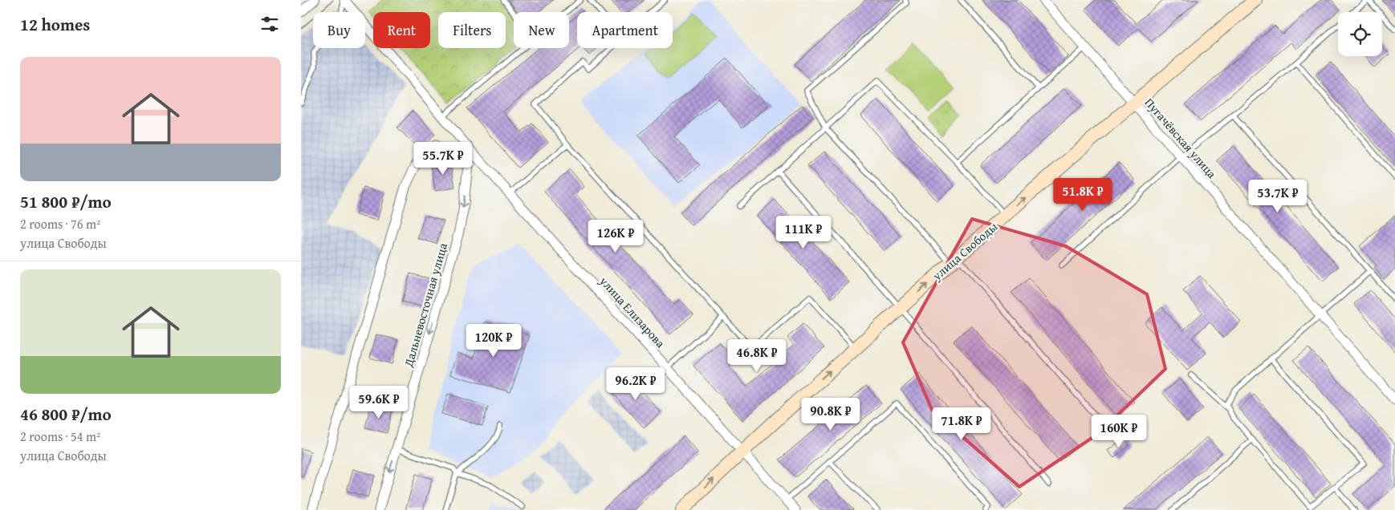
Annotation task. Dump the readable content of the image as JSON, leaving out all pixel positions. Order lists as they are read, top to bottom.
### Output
{
  "streets": {
    "street": [
      "Пугачёвская улица",
      "улица Свободы",
      "Дальневосточная улица",
      "улица Елизарова"
    ]
  },
  "crossings": [
    ["Пугачёвская улица", "улица Свободы"],
    ["улица Свободы", "улица Елизарова"],
    ["Дальневосточная улица", "улица Елизарова"]
  ],
  "one_way": ["улица Свободы"],
  "page": {
    "heading": "12 homes",
    "chip": [
      "Buy",
      "Rent",
      "Filters",
      "New",
      "Apartment"
    ],
    "list": [
      {
        "name": "51 800 ₽/mo",
        "note": "2 rooms · 76 m² · улица Свободы"
      },
      {
        "name": "46 800 ₽/mo",
        "note": "2 rooms · 54 m² · улица Свободы"
      }
    ],
    "price": [
      "55.7K ₽",
      "51.8K ₽",
      "53.7K ₽",
      "111K ₽",
      "126K ₽",
      "120K ₽",
      "46.8K ₽",
      "96.2K ₽",
      "59.6K ₽",
      "90.8K ₽",
      "71.8K ₽",
      "160K ₽"
    ]
  }
}
